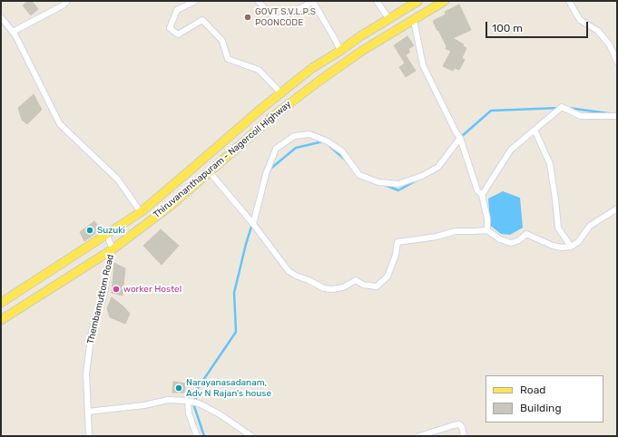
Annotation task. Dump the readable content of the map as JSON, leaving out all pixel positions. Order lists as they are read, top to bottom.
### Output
{
  "streets": {
    "main road": ["Thiruvananthapuram - Nagercoil Highway"],
    "street": ["Thembamuttom Road"]
  },
  "crossings": [
    ["Thiruvananthapuram - Nagercoil Highway", "Thembamuttom Road"]
  ],
  "places": [
    "GOVT S.V.L.P.S POONCODE",
    "Suzuki",
    "worker Hostel",
    "Narayanasadanam, Adv N Rajan's house"
  ],
  "legend": ["Road", "Building"],
  "scale_bar": "100 m"
}
